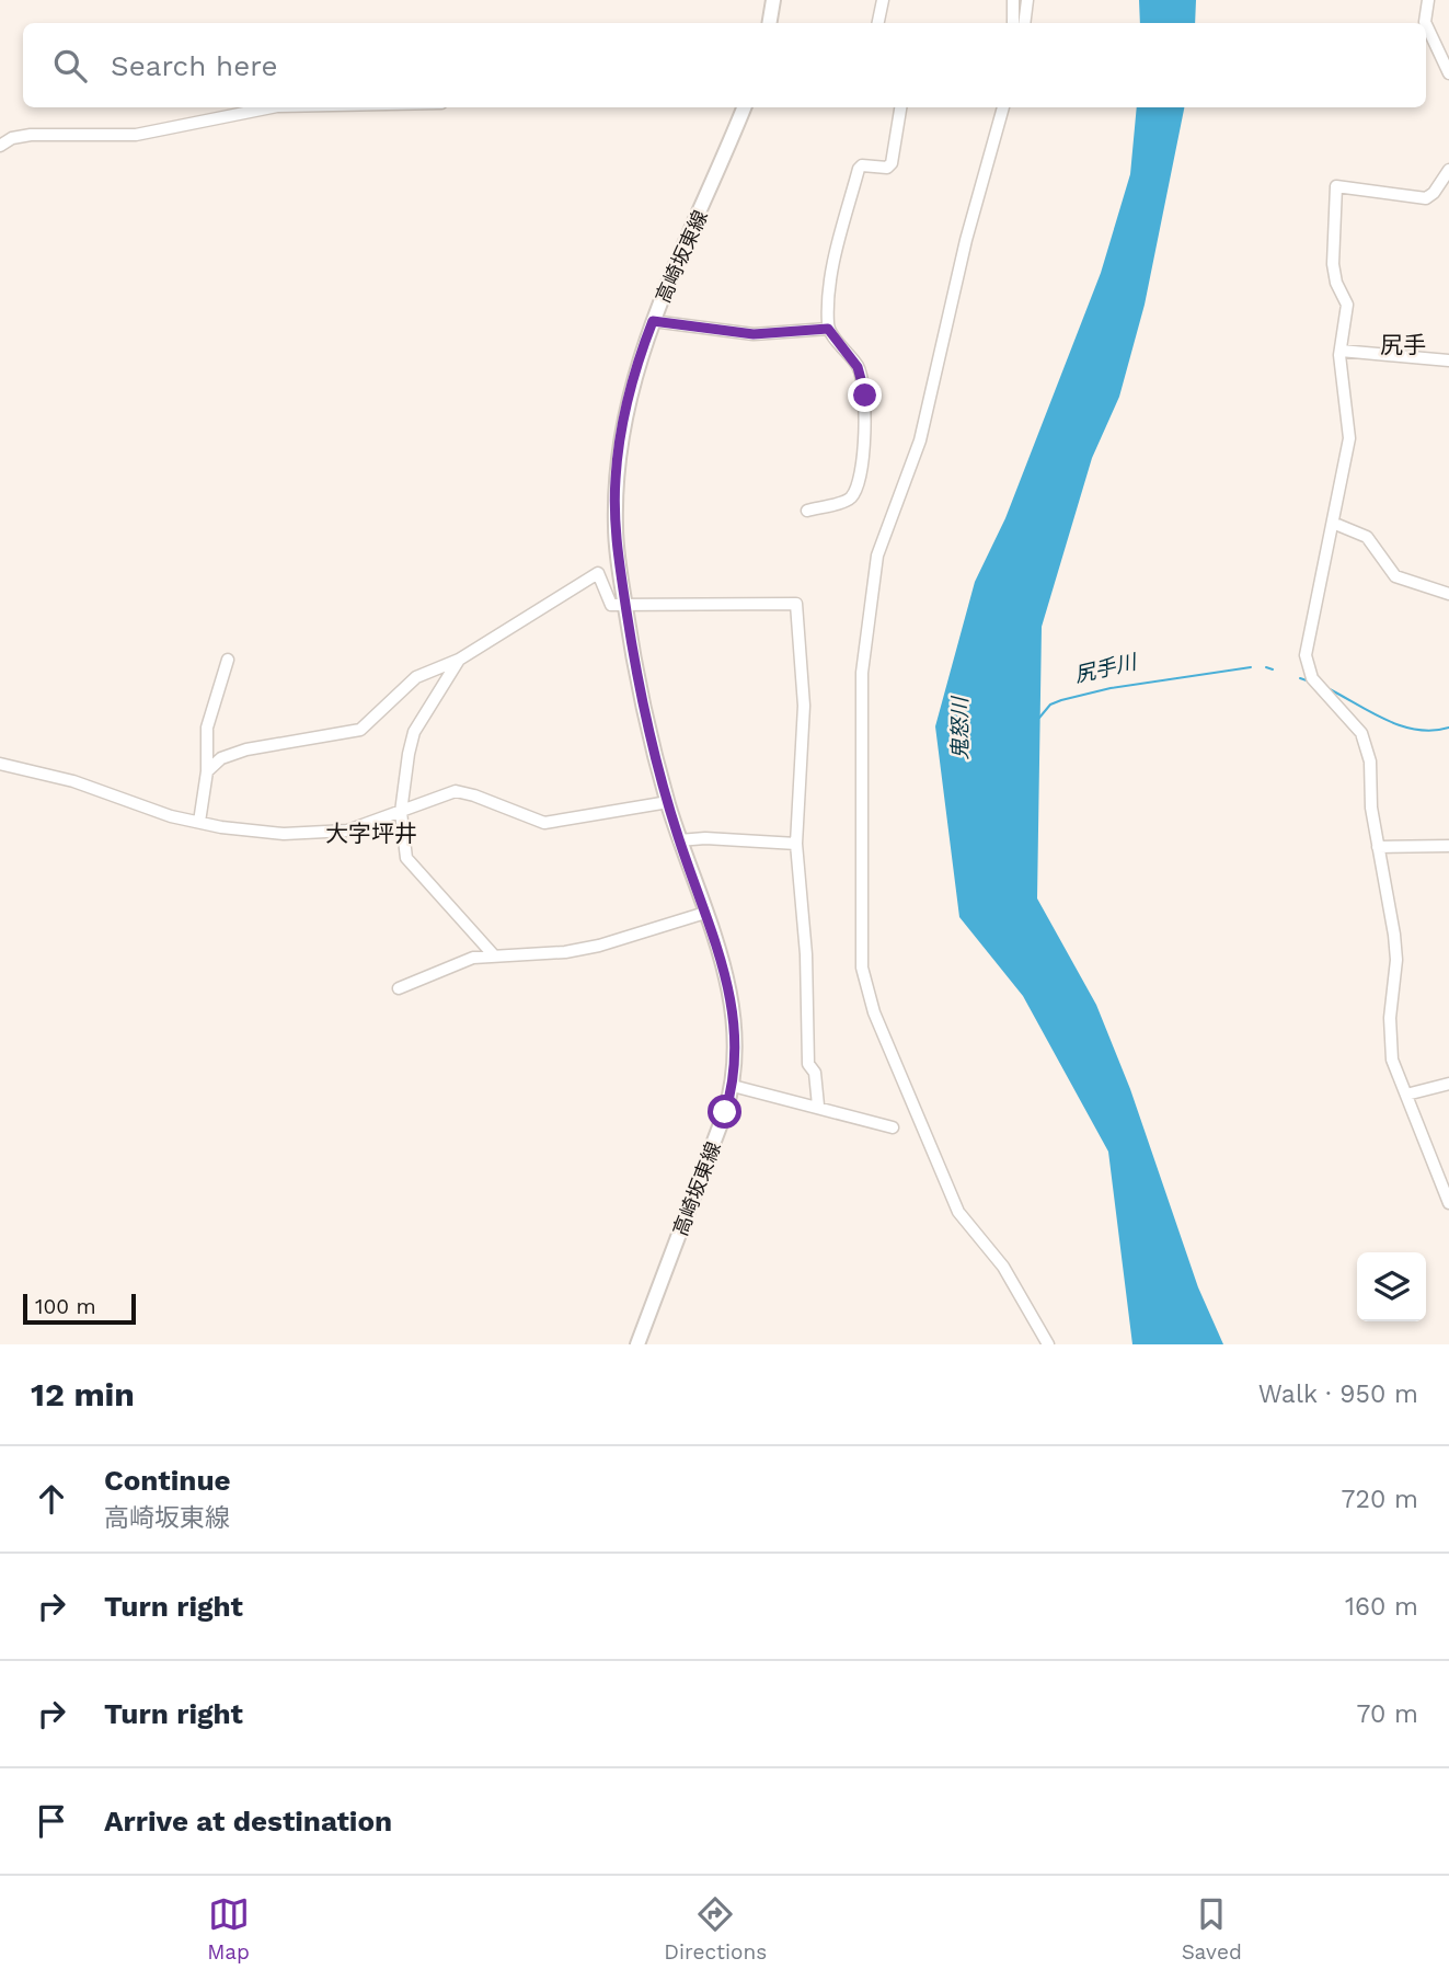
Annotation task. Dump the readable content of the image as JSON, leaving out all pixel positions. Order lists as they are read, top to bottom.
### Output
{
  "streets": {
    "main road": ["高崎坂東線"]
  },
  "districts": ["尻手", "大字坪井"],
  "water": ["尻手川", "鬼怒川"],
  "scale_bar": "100 m",
  "page": {
    "search": "Search here",
    "scale": "100 m",
    "heading": ["12 min", "Walk · 950 m"],
    "list": [
      ["Continue", "高崎坂東線", "720 m"],
      ["Turn right", "160 m"],
      ["Turn right", "70 m"],
      "Arrive at destination"
    ],
    "nav": ["Map", "Directions", "Saved"]
  }
}
